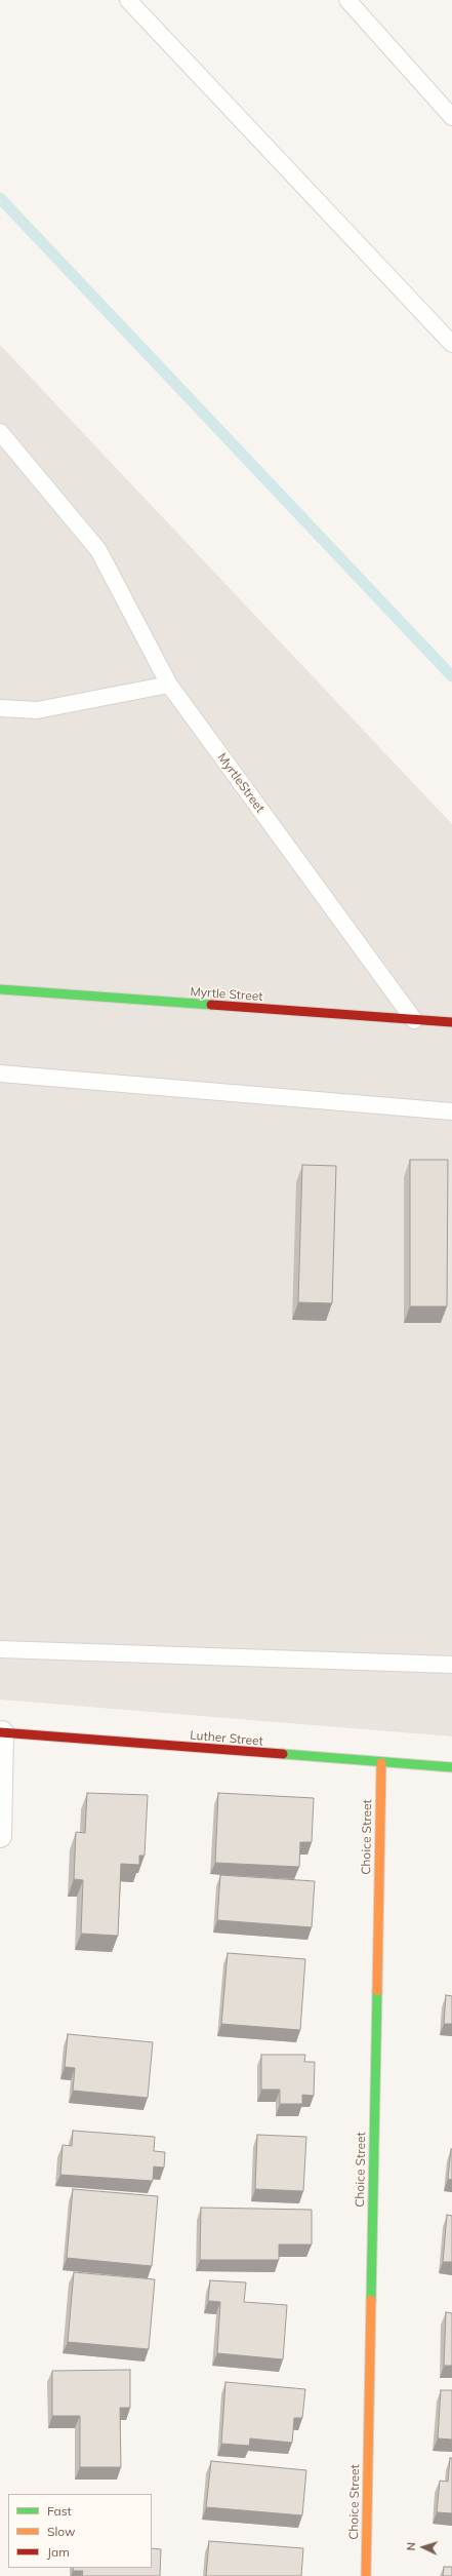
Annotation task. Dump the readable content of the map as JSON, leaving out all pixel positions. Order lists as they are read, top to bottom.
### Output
{
  "streets": {
    "street": ["Myrtle Street", "Luther Street", "Choice Street"],
    "lane": ["MyrtleStreet"]
  },
  "crossings": [
    ["MyrtleStreet", "Myrtle Street"],
    ["Luther Street", "Choice Street"]
  ],
  "legend": ["Fast", "Slow", "Jam"],
  "north": "left"
}
